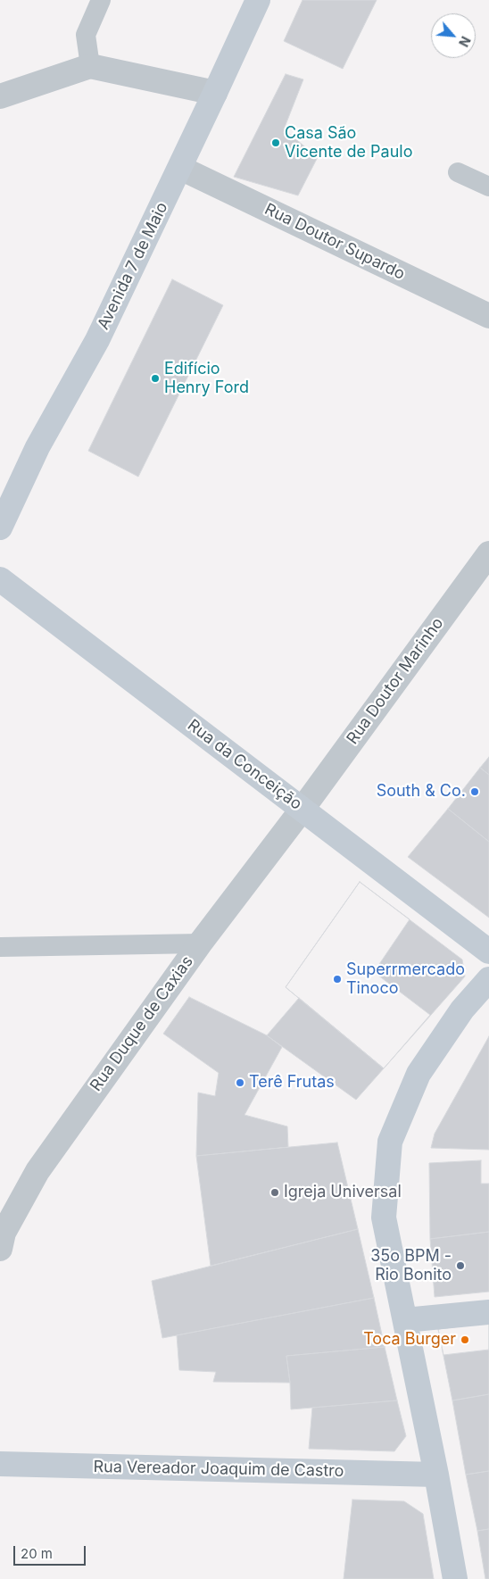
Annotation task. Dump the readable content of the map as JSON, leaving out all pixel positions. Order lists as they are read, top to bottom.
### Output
{
  "streets": {
    "main road": ["Avenida 7 de Maio", "Rua da Conceição", "Rua Vereador Joaquim de Castro"],
    "street": ["Rua Doutor Supardo", "Rua Doutor Marinho", "Rua Duque de Caxias"]
  },
  "crossings": [
    ["Rua Doutor Supardo", "Avenida 7 de Maio"],
    ["Rua Doutor Marinho", "Rua da Conceição"],
    ["Rua Doutor Marinho", "Rua Duque de Caxias"],
    ["Rua da Conceição", "Rua Duque de Caxias"]
  ],
  "places": [
    "Casa São Vicente de Paulo",
    "Edifício Henry Ford",
    "South & Co.",
    "Superrmercado Tinoco",
    "Terê Frutas",
    "Igreja Universal",
    "35o BPM - Rio Bonito",
    "Toca Burger"
  ],
  "scale_bar": "20 m",
  "north": "bottom right"
}
